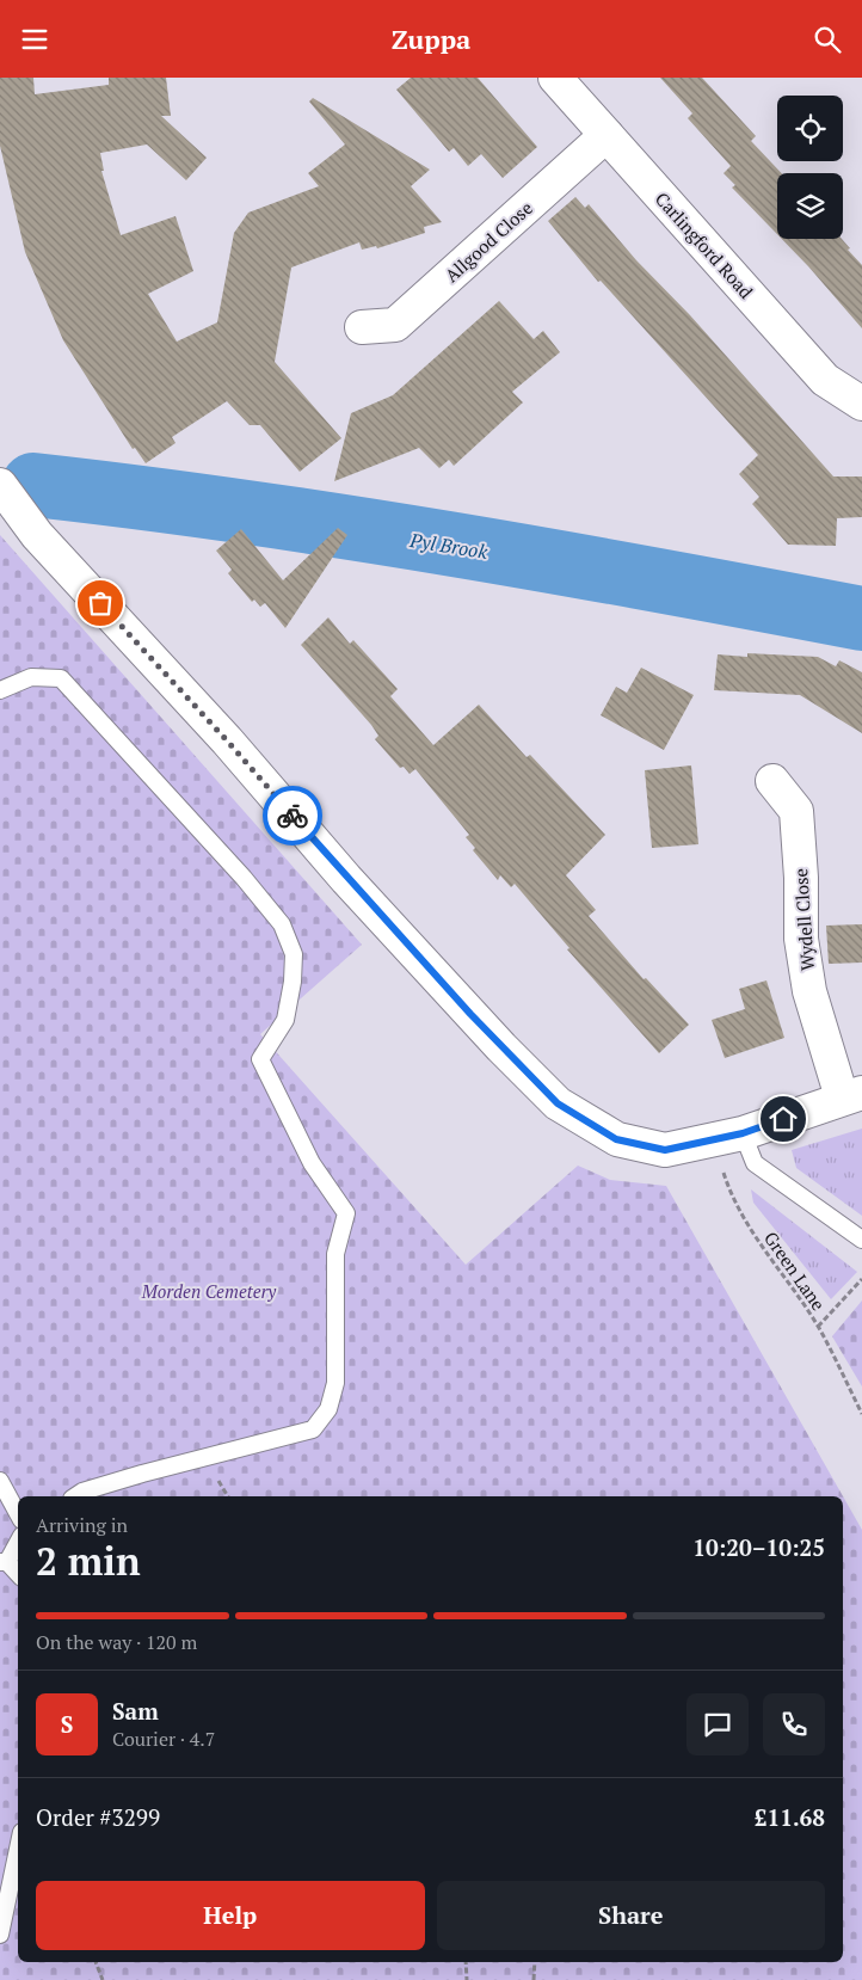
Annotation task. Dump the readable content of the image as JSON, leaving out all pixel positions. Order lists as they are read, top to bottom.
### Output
{
  "streets": {
    "street": ["Allgood Close", "Carlingford Road", "Wydell Close"],
    "path": ["Green Lane"]
  },
  "crossings": [
    ["Allgood Close", "Carlingford Road"]
  ],
  "water": ["Pyl Brook"],
  "parks": ["Morden Cemetery"],
  "page": {
    "header": "Zuppa",
    "heading": ["2 min", "Arriving in", "10:20–10:25"],
    "panel": [
      "Sam",
      "Courier · 4.7",
      "Order #3299",
      "£11.68"
    ],
    "bar": "On the way · 120 m",
    "round": "S",
    "buttons": ["Help", "Share"]
  }
}
